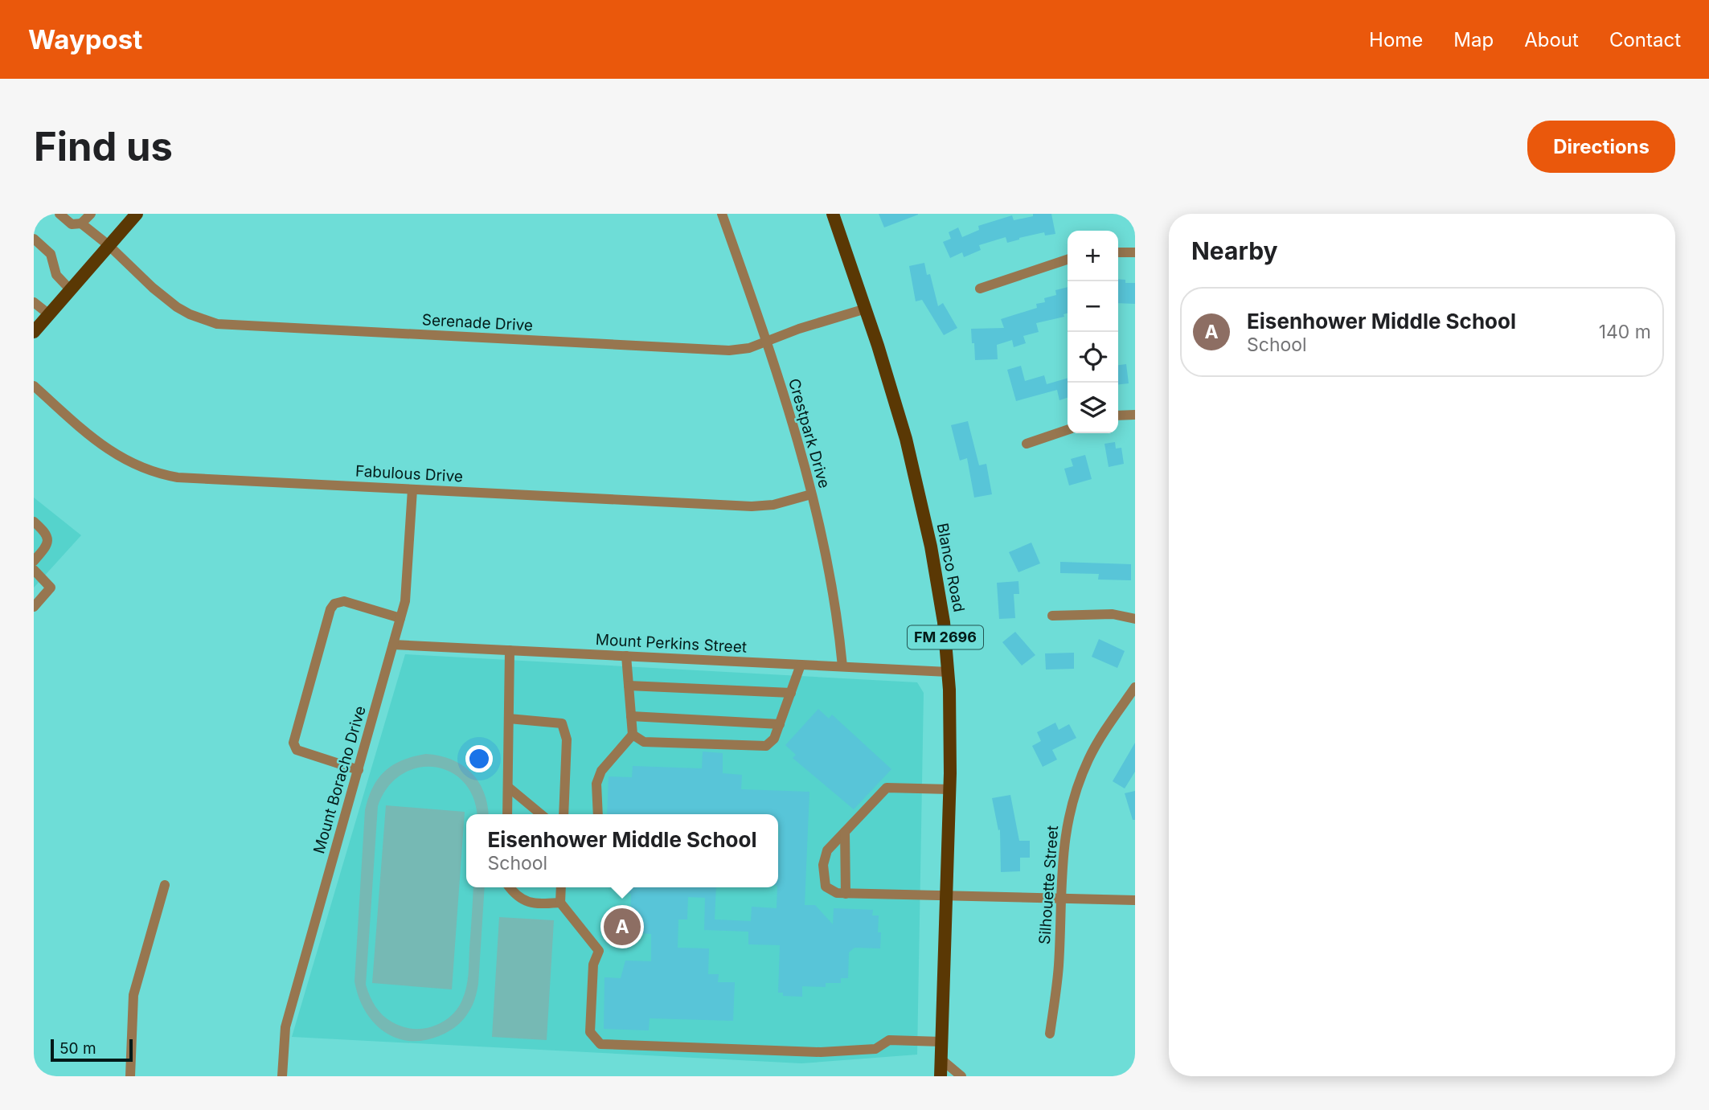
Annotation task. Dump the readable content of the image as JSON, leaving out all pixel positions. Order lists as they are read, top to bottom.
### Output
{
  "streets": {
    "main road": ["Blanco Road", "FM 2696"],
    "street": [
      "Serenade Drive",
      "Crestpark Drive",
      "Fabulous Drive",
      "Mount Perkins Street",
      "Mount Boracho Drive",
      "Silhouette Street"
    ]
  },
  "crossings": [
    ["Serenade Drive", "Crestpark Drive"],
    ["Serenade Drive", "Blanco Road"],
    ["Crestpark Drive", "Fabulous Drive"],
    ["Crestpark Drive", "Mount Perkins Street"],
    ["Fabulous Drive", "Mount Boracho Drive"],
    ["Blanco Road", "Mount Perkins Street"],
    ["Mount Perkins Street", "Mount Boracho Drive"]
  ],
  "scale_bar": "50 m",
  "page": {
    "header": "Waypost",
    "nav": [
      "Home",
      "Map",
      "About",
      "Contact"
    ],
    "buttons": "Directions",
    "title": "Find us",
    "heading": "Nearby",
    "map_buttons": ["+", "−"],
    "list": [
      {
        "mark": "A",
        "name": "Eisenhower Middle School",
        "note": "School",
        "value": "140 m"
      }
    ],
    "popup": ["Eisenhower Middle School", "School"],
    "pins": "A",
    "scale": "50 m"
  }
}
